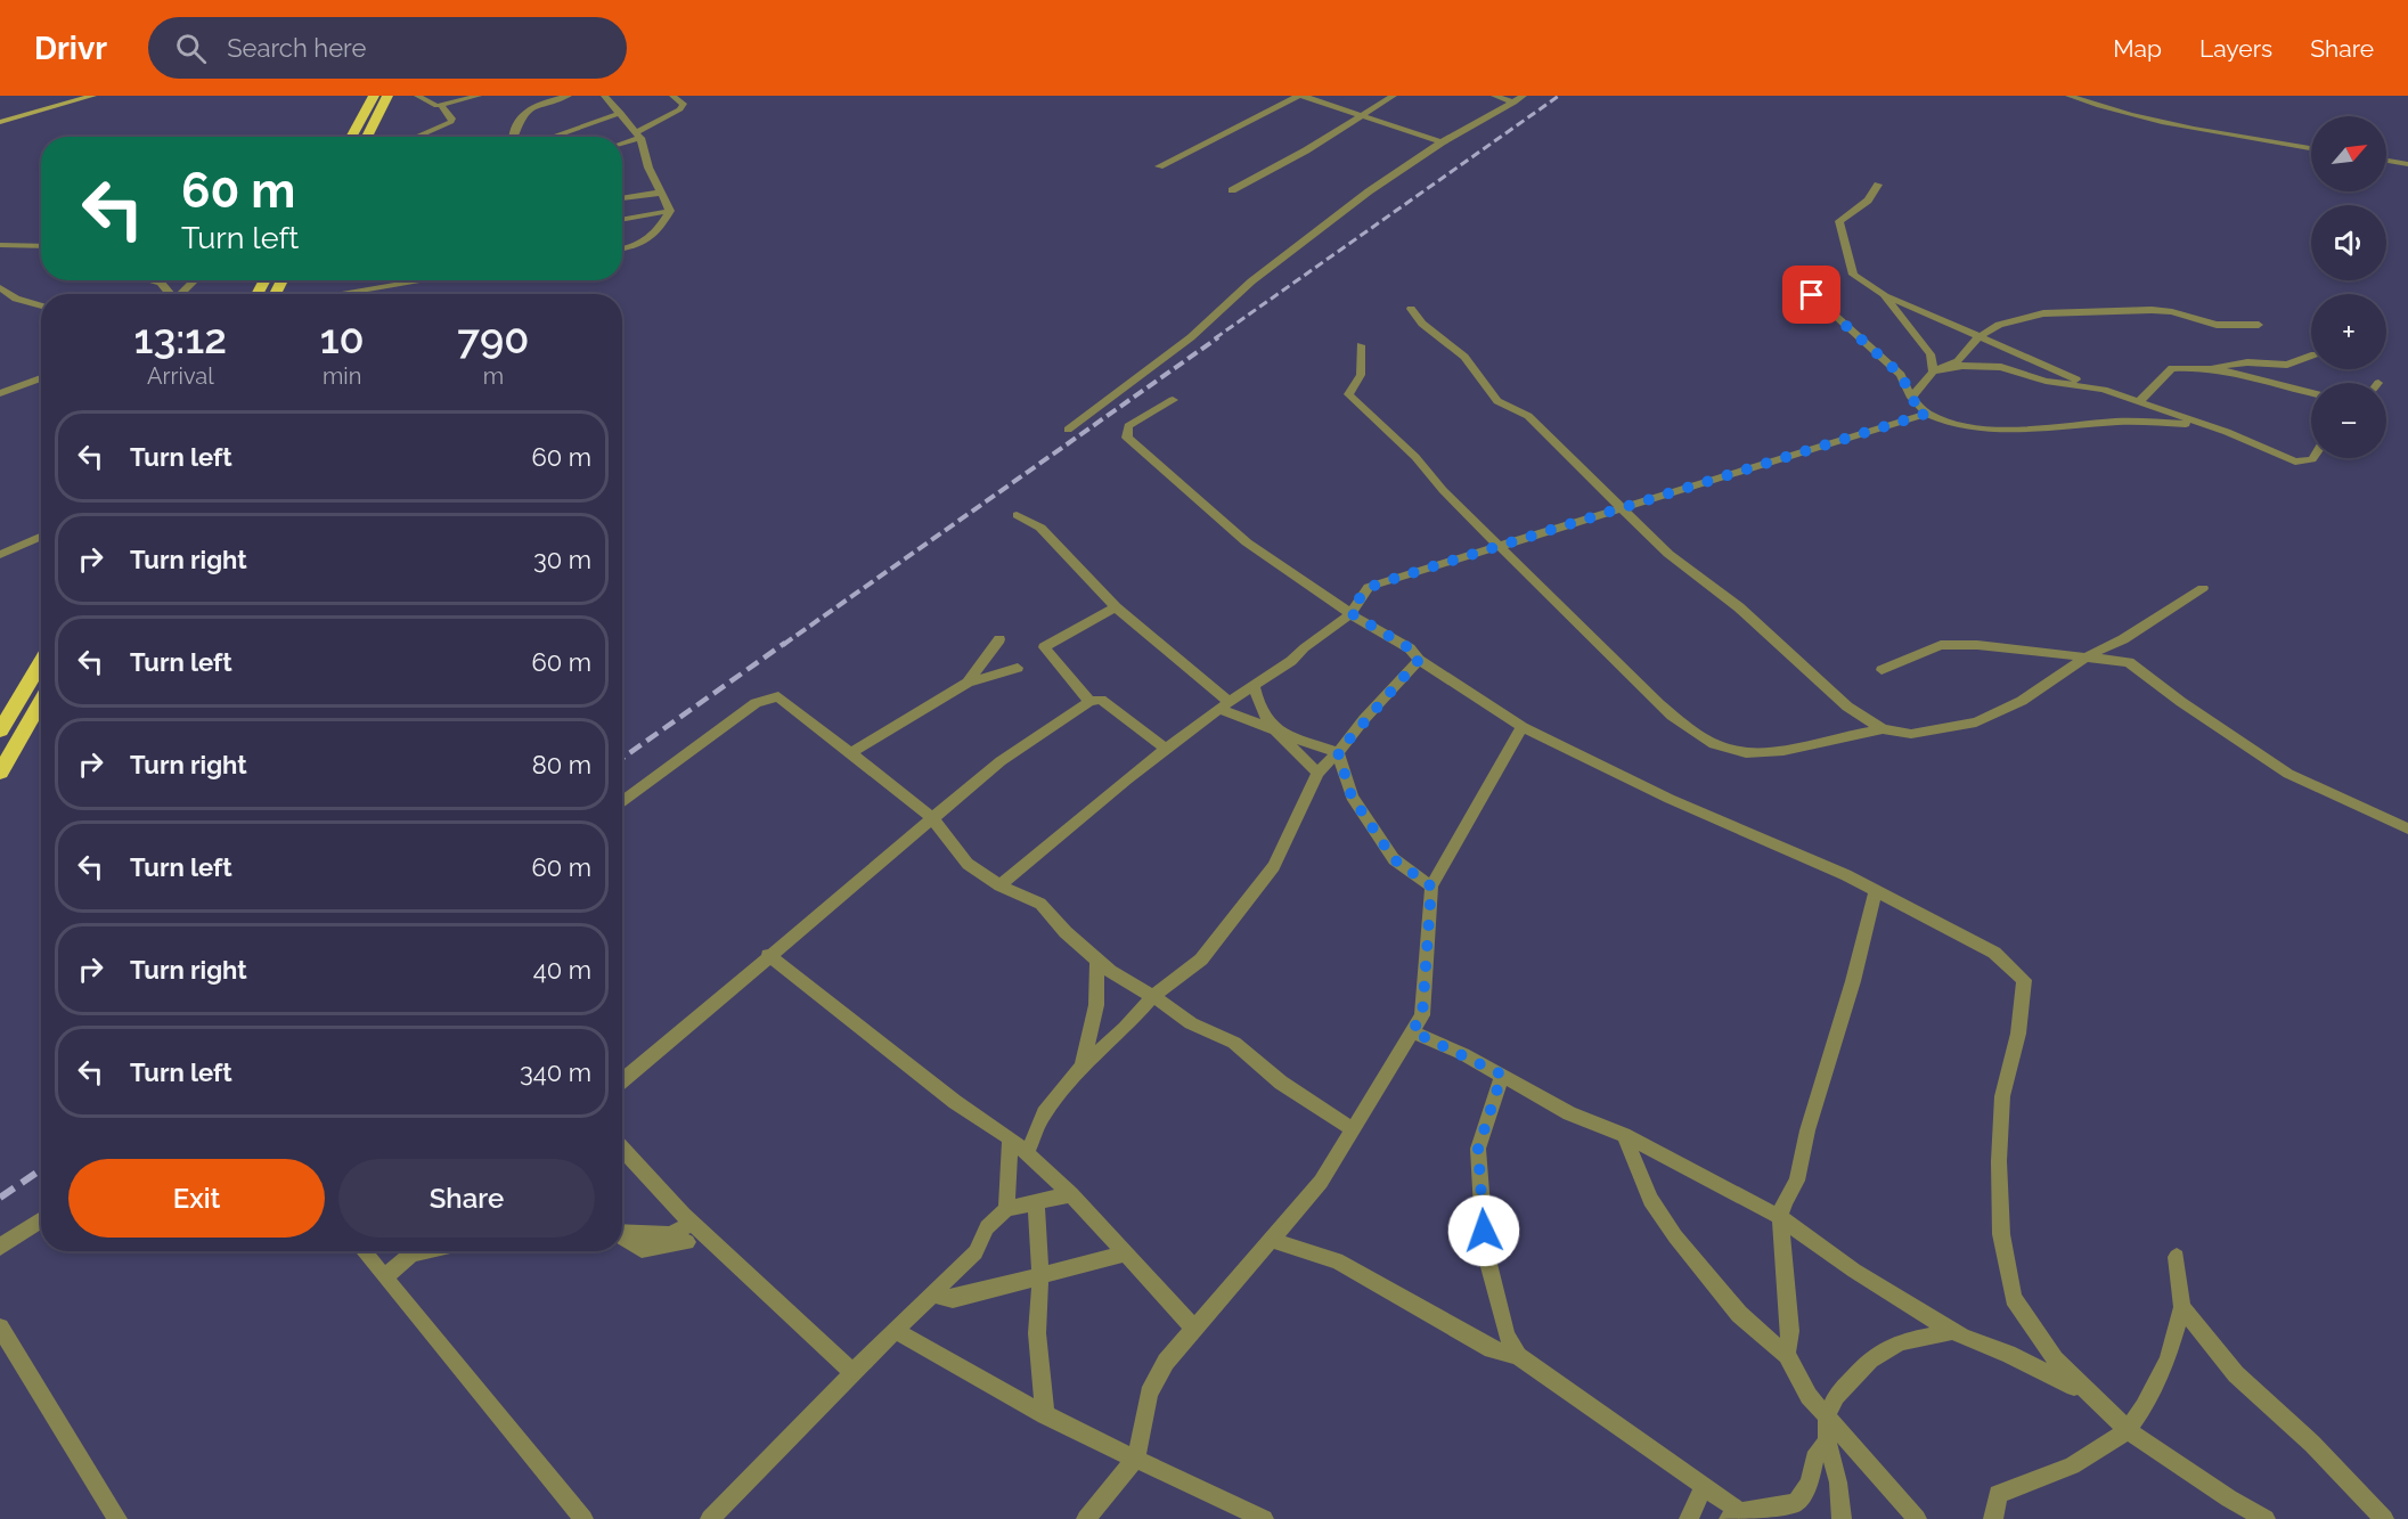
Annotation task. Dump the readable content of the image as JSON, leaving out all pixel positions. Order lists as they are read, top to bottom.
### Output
{
  "north": "top right",
  "page": {
    "header": "Drivr",
    "search": "Search here",
    "nav": ["Map", "Layers", "Share"],
    "map_buttons": ["+", "−"],
    "turn": ["60 m", "Turn left"],
    "eta": [
      "13:12",
      "Arrival",
      "10",
      "min",
      "790",
      "m"
    ],
    "list": [
      {
        "name": "Turn left",
        "value": "60 m"
      },
      {
        "name": "Turn right",
        "value": "30 m"
      },
      {
        "name": "Turn left",
        "value": "60 m"
      },
      {
        "name": "Turn right",
        "value": "80 m"
      },
      {
        "name": "Turn left",
        "value": "60 m"
      },
      {
        "name": "Turn right",
        "value": "40 m"
      },
      {
        "name": "Turn left",
        "value": "340 m"
      }
    ],
    "buttons": ["Exit", "Share"]
  }
}
